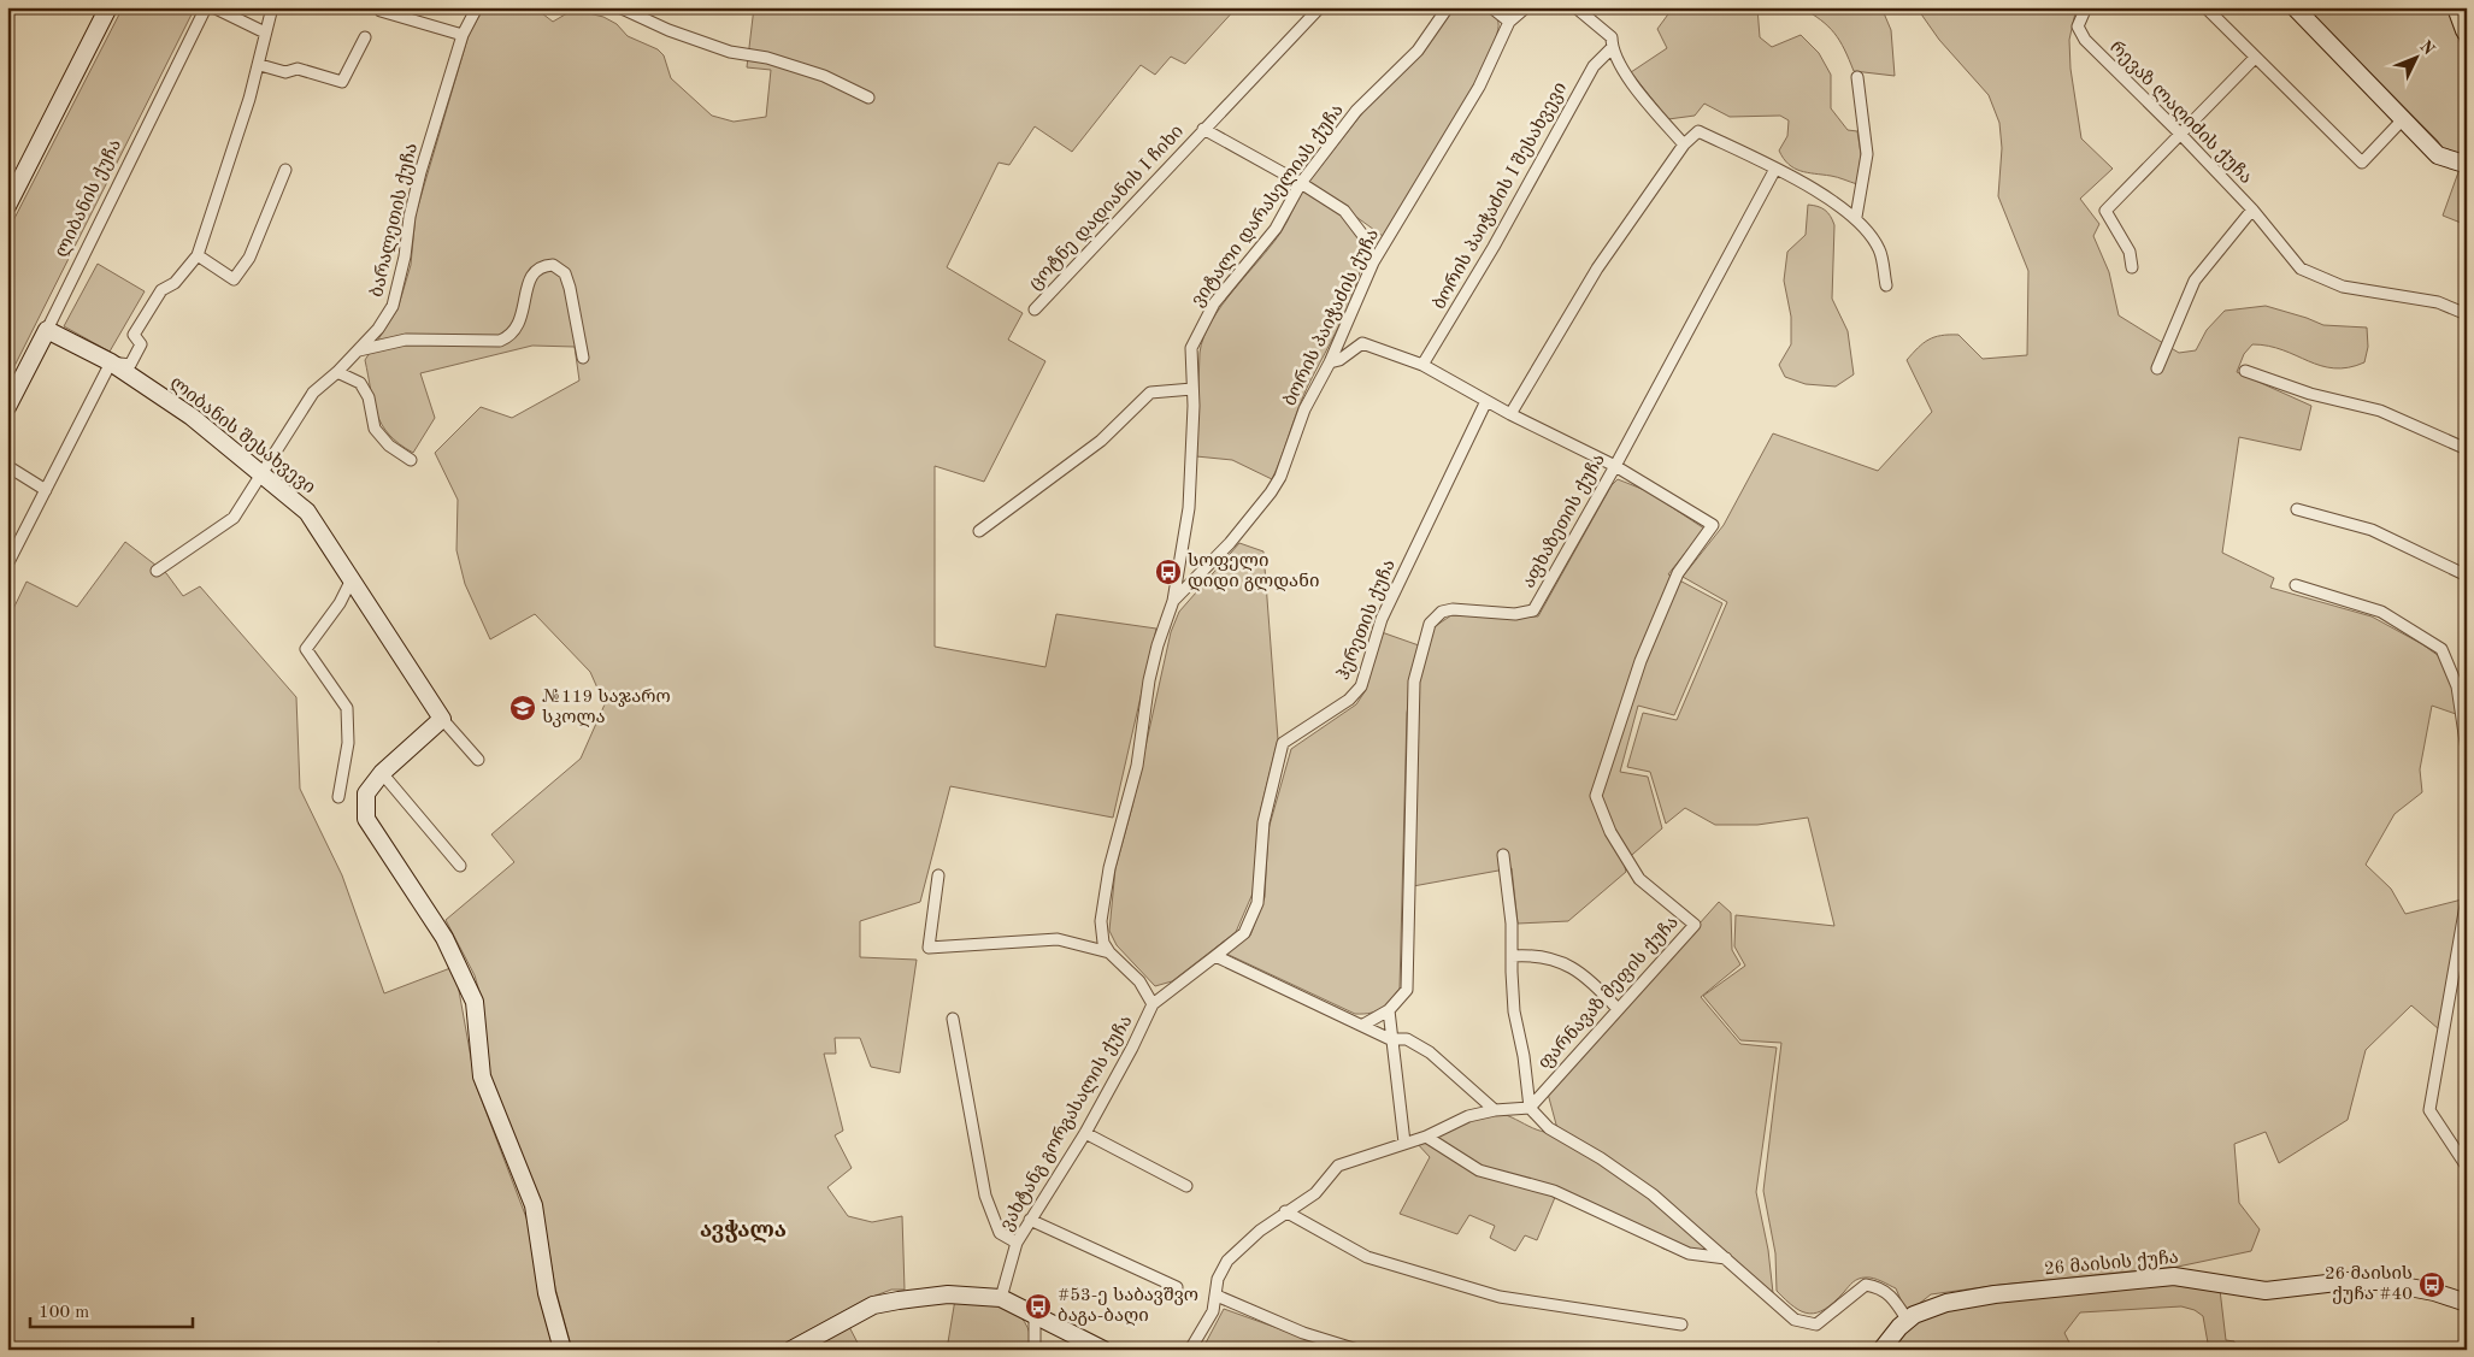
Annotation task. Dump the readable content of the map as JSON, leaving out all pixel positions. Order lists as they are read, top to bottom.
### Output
{
  "streets": {
    "street": [
      "რევაზ ლაღიძის ქუჩა",
      "ბორის პაიჭაძის I შესახვევი",
      "ლიბანის ქუჩა",
      "ვიტალი დარასელიას ქუჩა",
      "ცოტნე დადიანის I ჩიხი",
      "ბარალეთის ქუჩა",
      "ბორის პაიჭაძის ქუჩა",
      "ლიბანის შესახვევი",
      "აფხაზეთის ქუჩა",
      "ჰერეთის ქუჩა",
      "ფარნავაზ მეფის ქუჩა",
      "ვახტანგ გორგასალის ქუჩა",
      "26 მაისის ქუჩა"
    ]
  },
  "crossings": [
    ["ლიბანის ქუჩა", "ლიბანის შესახვევი"],
    ["ვიტალი დარასელიას ქუჩა", "ბორის პაიჭაძის ქუჩა"],
    ["ბარალეთის ქუჩა", "ლიბანის შესახვევი"],
    ["აფხაზეთის ქუჩა", "ფარნავაზ მეფის ქუჩა"],
    ["ჰერეთის ქუჩა", "ვახტანგ გორგასალის ქუჩა"]
  ],
  "districts": ["ავჭალა"],
  "places": {
    "bus stop": ["სოფელი დიდი გლდანი", "26 მაისის ქუჩა #40", "#53-ე საბავშვო ბაგა-ბაღი"],
    "school or university": ["№119 საჯარო სკოლა"]
  },
  "scale_bar": "100 m",
  "north": "top right"
}
